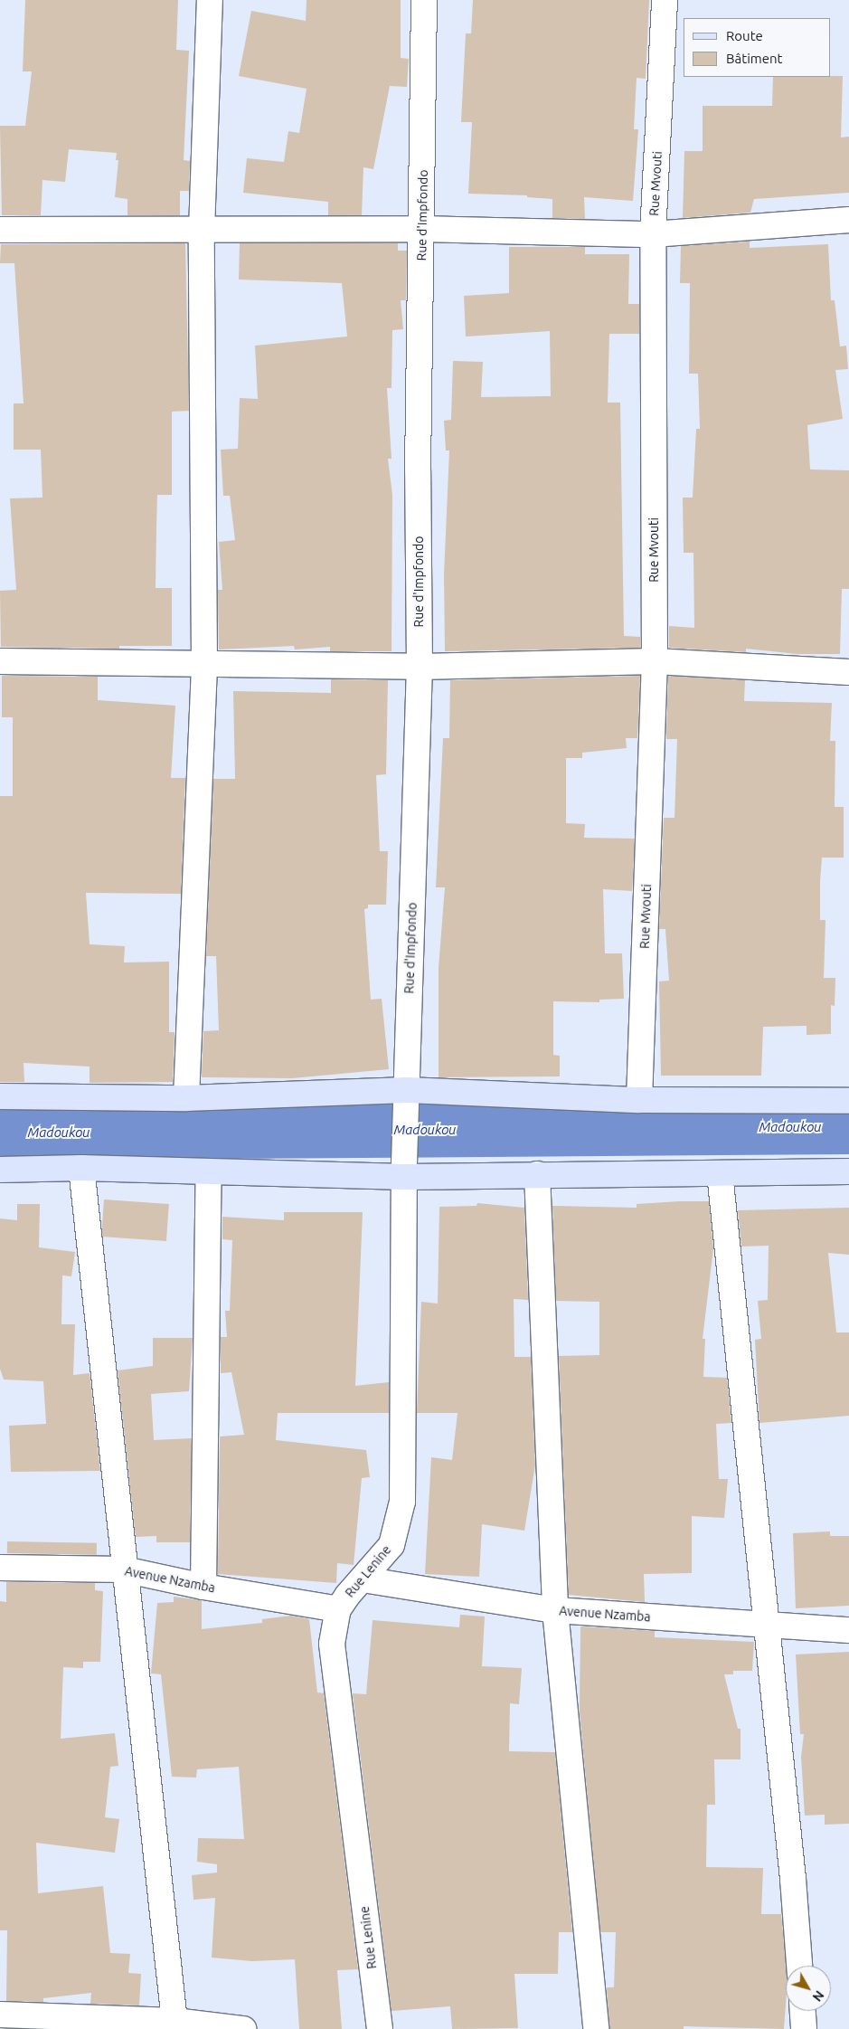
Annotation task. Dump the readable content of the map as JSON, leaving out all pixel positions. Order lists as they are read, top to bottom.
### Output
{
  "streets": {
    "street": [
      "Rue Mvouti",
      "Rue d'Impfondo",
      "Rue Lenine",
      "Avenue Nzamba"
    ]
  },
  "crossings": [
    ["Rue d'Impfondo", "Rue Lenine"],
    ["Rue Lenine", "Avenue Nzamba"]
  ],
  "water": ["Madoukou"],
  "legend": ["Route", "Bâtiment"],
  "north": "bottom right"
}
